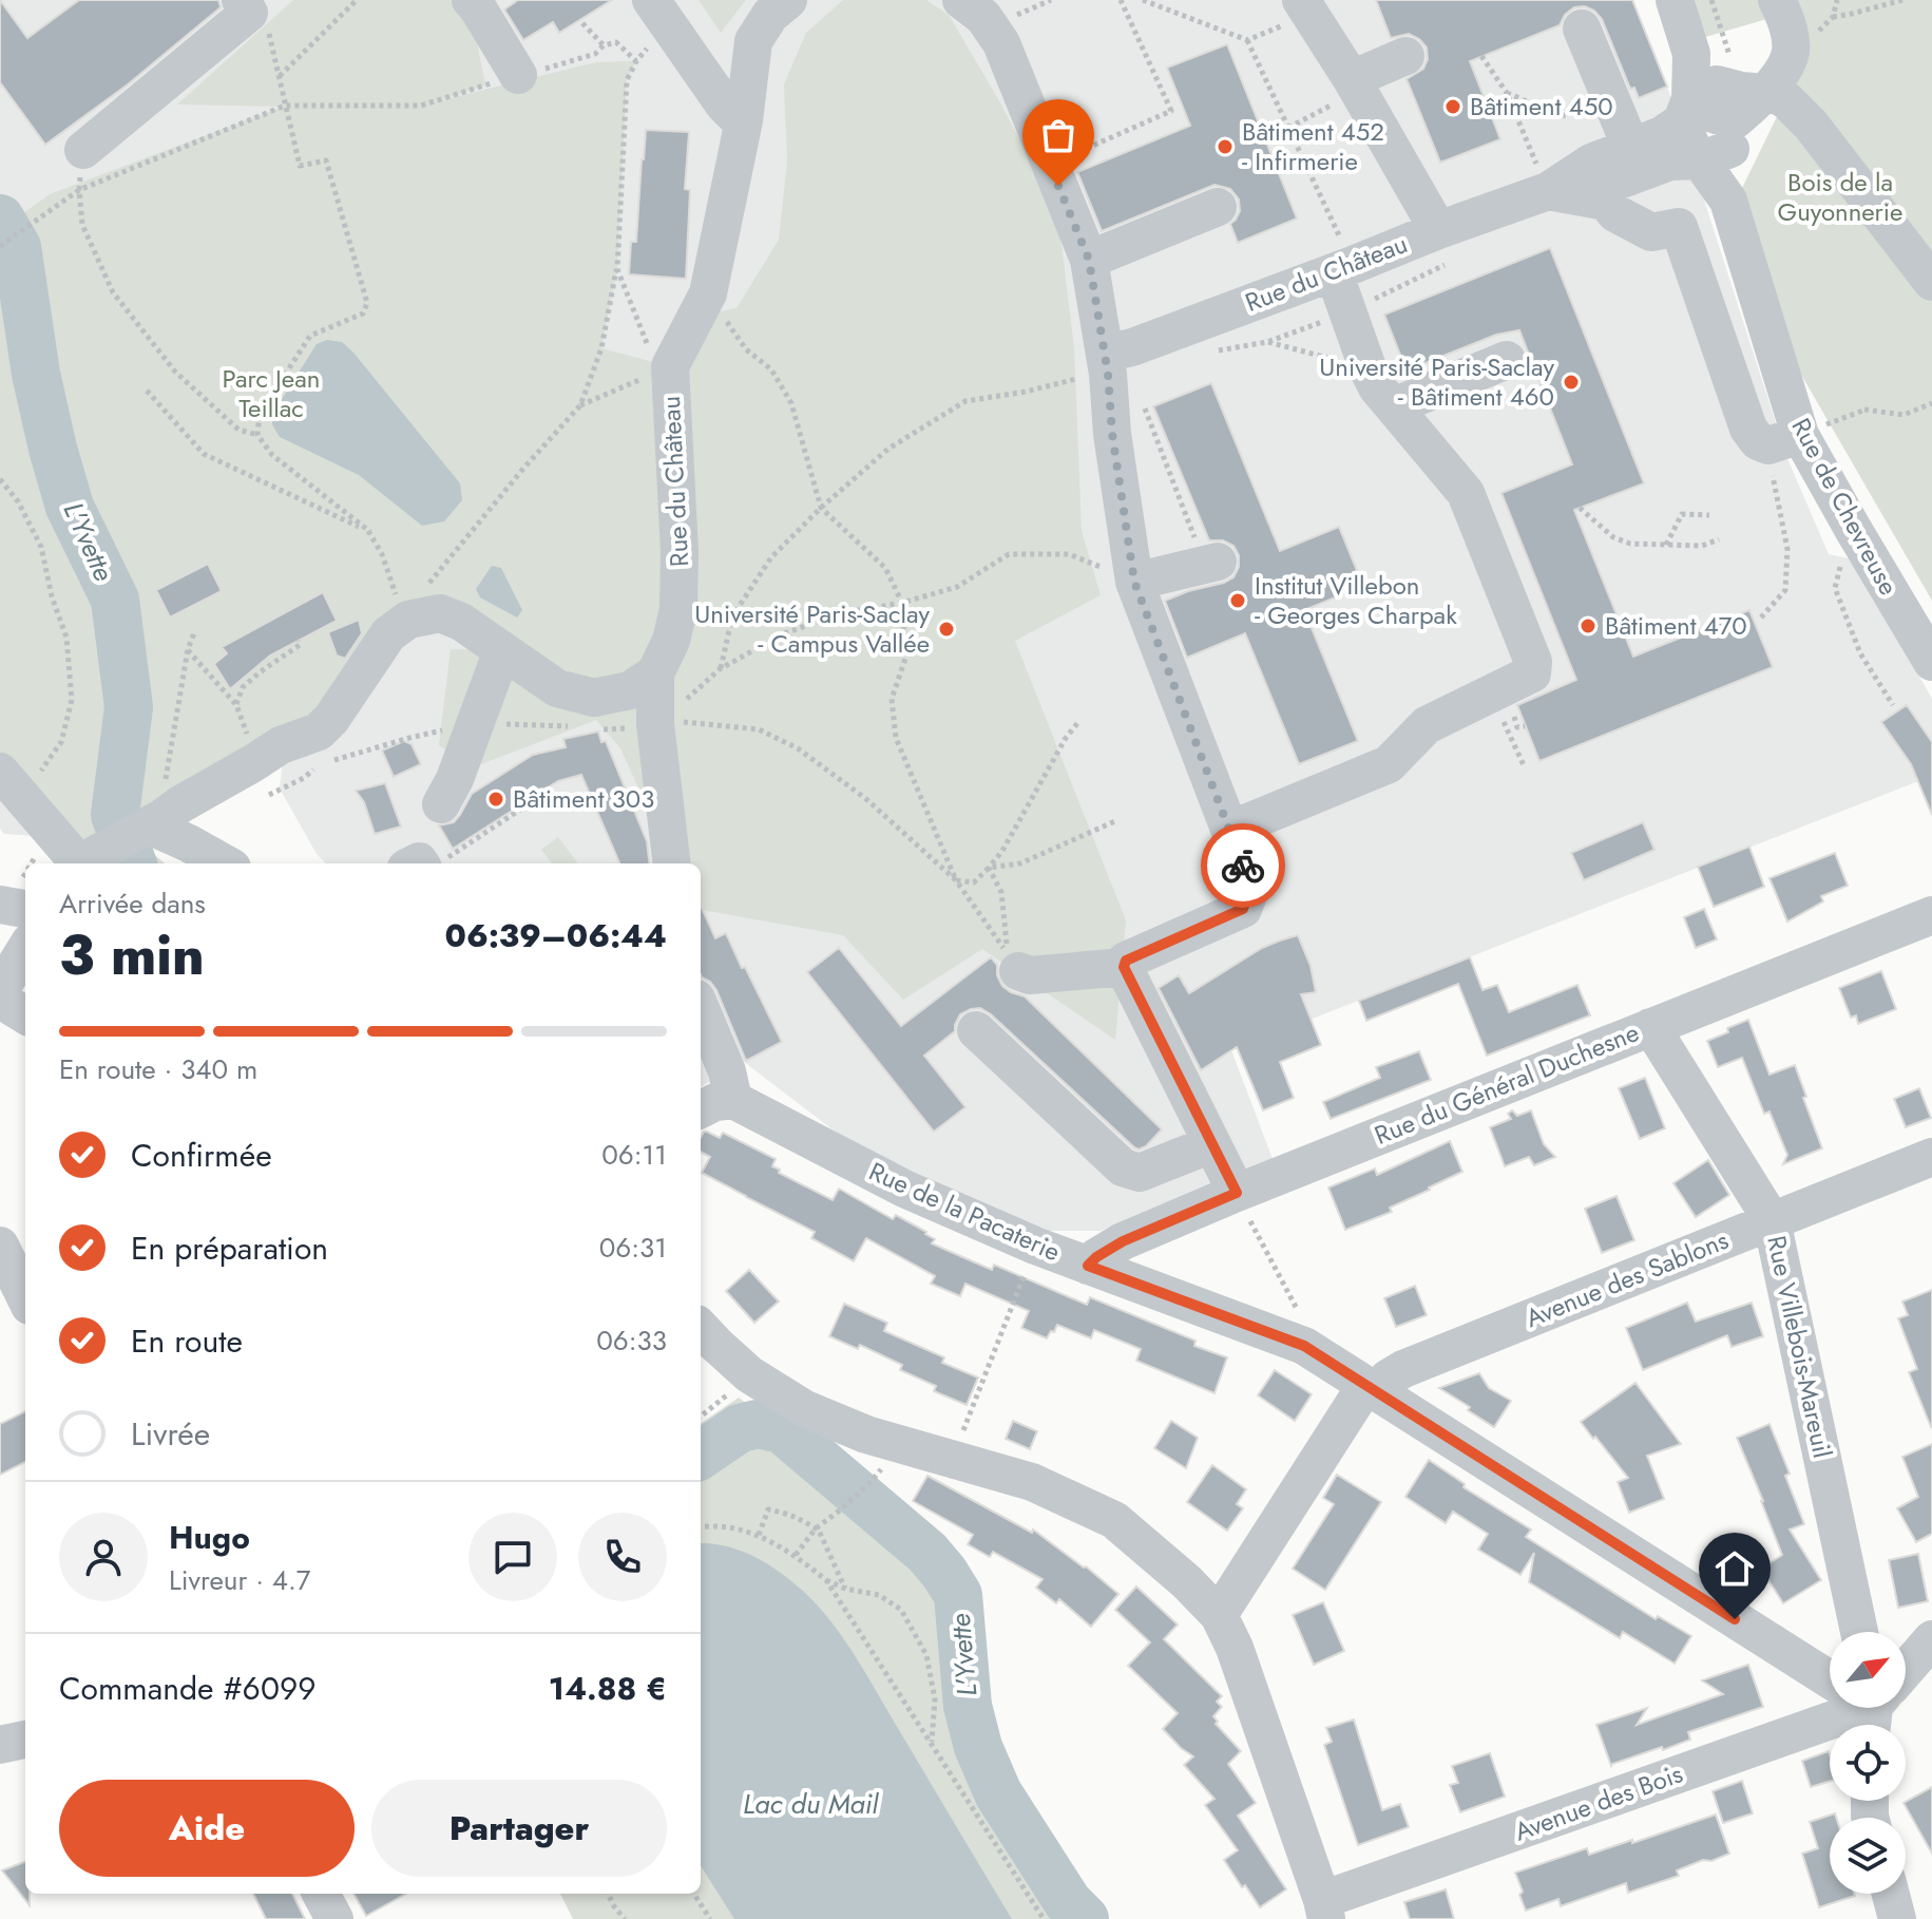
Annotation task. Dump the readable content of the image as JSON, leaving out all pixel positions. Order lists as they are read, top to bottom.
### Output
{
  "streets": {
    "street": [
      "Rue du Château",
      "Rue de Chevreuse",
      "Rue du Général Duchesne",
      "Rue de la Pacaterie",
      "Avenue des Sablons",
      "Rue Villebois-Mareuil",
      "Avenue des Bois"
    ]
  },
  "crossings": [
    ["Rue du Château", "Rue de Chevreuse"],
    ["Rue du Général Duchesne", "Rue de la Pacaterie"],
    ["Rue du Général Duchesne", "Rue Villebois-Mareuil"],
    ["Rue de la Pacaterie", "Avenue des Sablons"],
    ["Avenue des Sablons", "Rue Villebois-Mareuil"]
  ],
  "water": ["L'Yvette", "Lac du Mail"],
  "parks": ["Bois de la Guyonnerie", "Parc Jean Teillac"],
  "places": [
    "Bâtiment 450",
    "Bâtiment 452 - Infirmerie",
    "Université Paris-Saclay - Bâtiment 460",
    "Institut Villebon - Georges Charpak",
    "Bâtiment 470",
    "Université Paris-Saclay - Campus Vallée",
    "Bâtiment 303"
  ],
  "north": "top right",
  "page": {
    "heading": ["3 min", "Arrivée dans", "06:39–06:44"],
    "panel": [
      "Hugo",
      "Livreur · 4.7",
      "Commande #6099",
      "14.88 €"
    ],
    "bar": "En route · 340 m",
    "list": [
      ["Confirmée", "06:11"],
      ["En préparation", "06:31"],
      ["En route", "06:33"],
      "Livrée"
    ],
    "buttons": ["Aide", "Partager"]
  }
}
